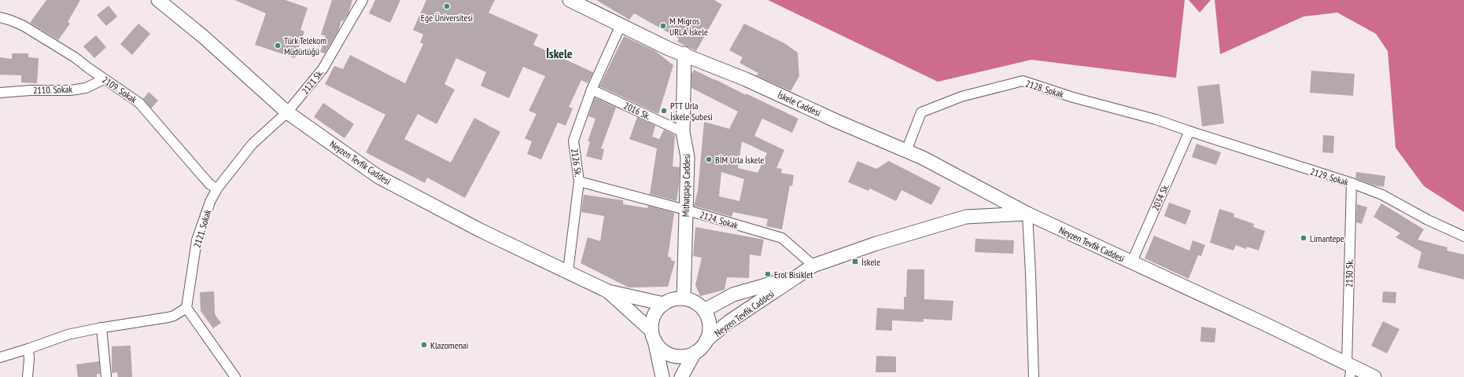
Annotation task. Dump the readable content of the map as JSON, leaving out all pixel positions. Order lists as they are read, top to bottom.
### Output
{
  "streets": {
    "street": [
      "2121 Sk.",
      "2128. Sokak",
      "2110. Sokak",
      "2109. Sokak",
      "İskele Caddesi",
      "2016 Sk.",
      "Neyzen Tevfik Caddesi",
      "2126 Sk.",
      "2129. Sokak",
      "Mithatpaşa Caddesi",
      "2034 Sk.",
      "2124. Sokak",
      "2121. Sokak",
      "2130 Sk."
    ]
  },
  "crossings": [
    ["2121 Sk.", "Neyzen Tevfik Caddesi"],
    ["2121 Sk.", "2121. Sokak"],
    ["2128. Sokak", "İskele Caddesi"],
    ["2128. Sokak", "2129. Sokak"],
    ["2128. Sokak", "2034 Sk."],
    ["2110. Sokak", "2109. Sokak"],
    ["2109. Sokak", "2121. Sokak"],
    ["İskele Caddesi", "Neyzen Tevfik Caddesi"],
    ["İskele Caddesi", "2126 Sk."],
    ["İskele Caddesi", "Mithatpaşa Caddesi"],
    ["2016 Sk.", "2126 Sk."],
    ["2016 Sk.", "Mithatpaşa Caddesi"],
    ["Neyzen Tevfik Caddesi", "2126 Sk."],
    ["Neyzen Tevfik Caddesi", "Mithatpaşa Caddesi"],
    ["Neyzen Tevfik Caddesi", "2034 Sk."],
    ["Neyzen Tevfik Caddesi", "2124. Sokak"],
    ["Neyzen Tevfik Caddesi", "2121. Sokak"],
    ["Neyzen Tevfik Caddesi", "2130 Sk."],
    ["2126 Sk.", "2124. Sokak"],
    ["2129. Sokak", "2034 Sk."],
    ["2129. Sokak", "2130 Sk."],
    ["Mithatpaşa Caddesi", "2124. Sokak"]
  ],
  "districts": ["İskele"],
  "places": {
    "other": [
      "Ege Üniversitesi",
      "M Migros URLA İskele",
      "Türk Telekom Müdürlüğü",
      "PTT Urla İskele Şubesi",
      "BİM Urla İskele",
      "Limantepe",
      "Erol Bisiklet",
      "Klazomenai"
    ],
    "transit": ["İskele"]
  }
}
